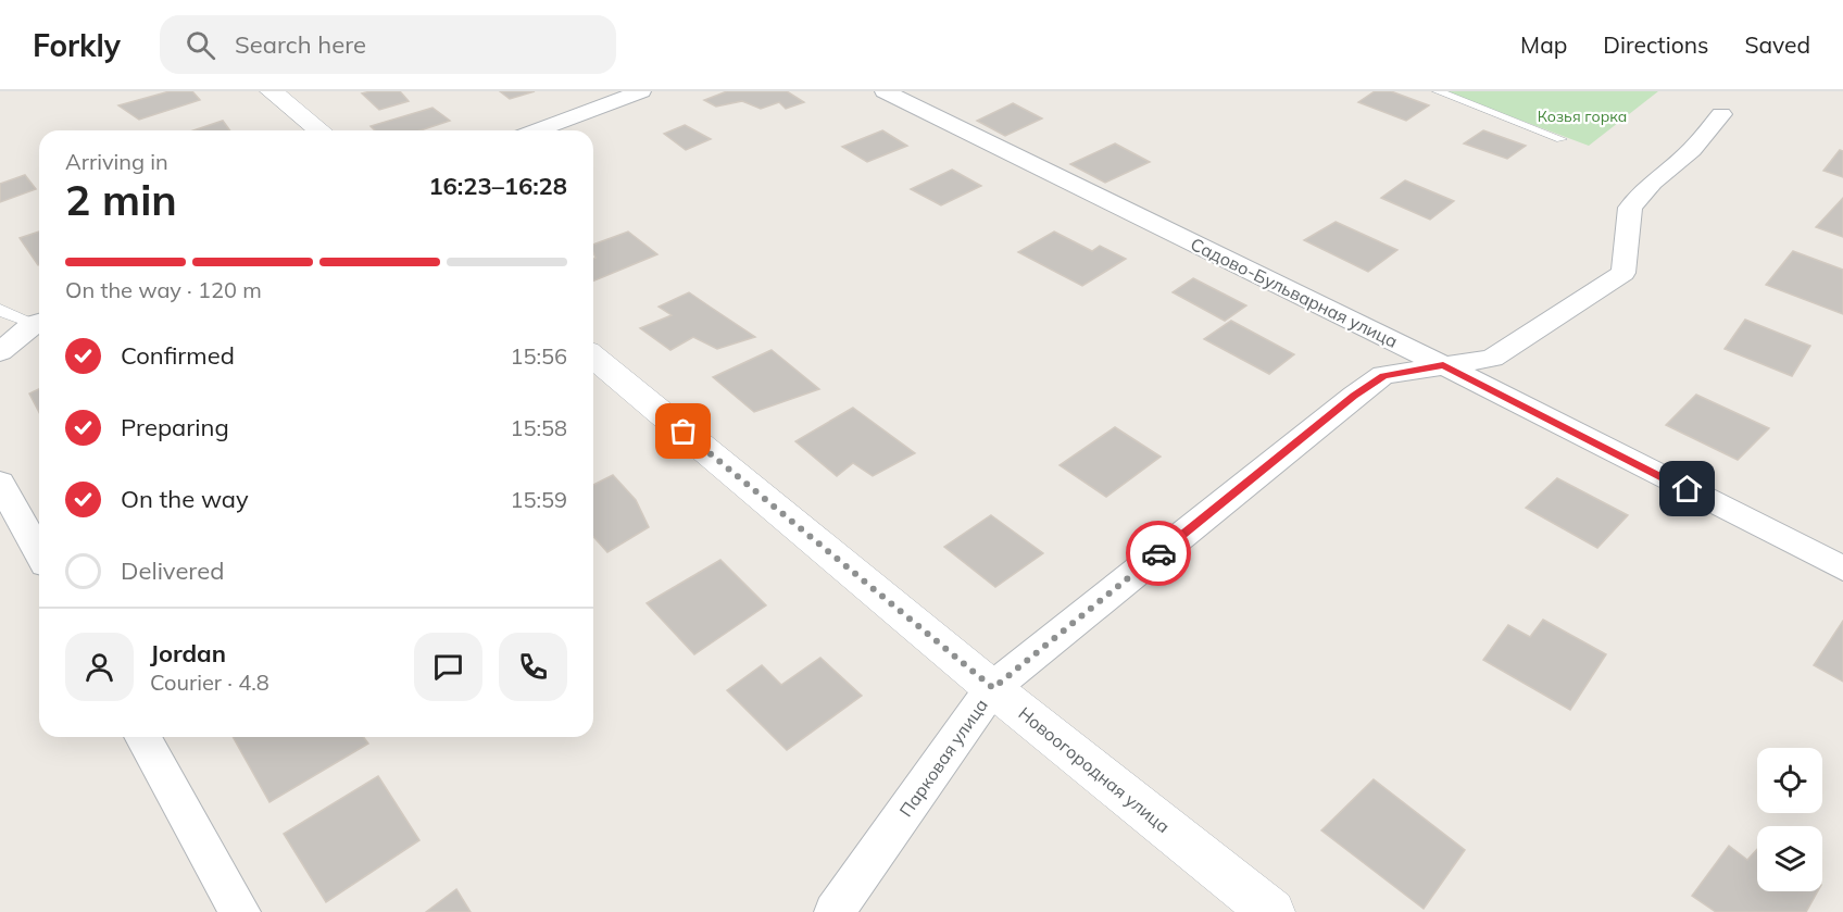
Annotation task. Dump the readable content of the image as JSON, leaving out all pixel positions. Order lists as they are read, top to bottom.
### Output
{
  "streets": {
    "street": ["Садово-Бульварная улица", "Парковая улица", "Новоогородная улица"]
  },
  "crossings": [
    ["Садово-Бульварная улица", "Парковая улица"],
    ["Парковая улица", "Новоогородная улица"]
  ],
  "parks": ["Козья горка"],
  "page": {
    "header": "Forkly",
    "search": "Search here",
    "nav": ["Map", "Directions", "Saved"],
    "heading": ["2 min", "Arriving in", "16:23–16:28"],
    "panel": ["Jordan", "Courier · 4.8"],
    "bar": "On the way · 120 m",
    "list": [
      ["Confirmed", "15:56"],
      ["Preparing", "15:58"],
      ["On the way", "15:59"],
      "Delivered"
    ]
  }
}
